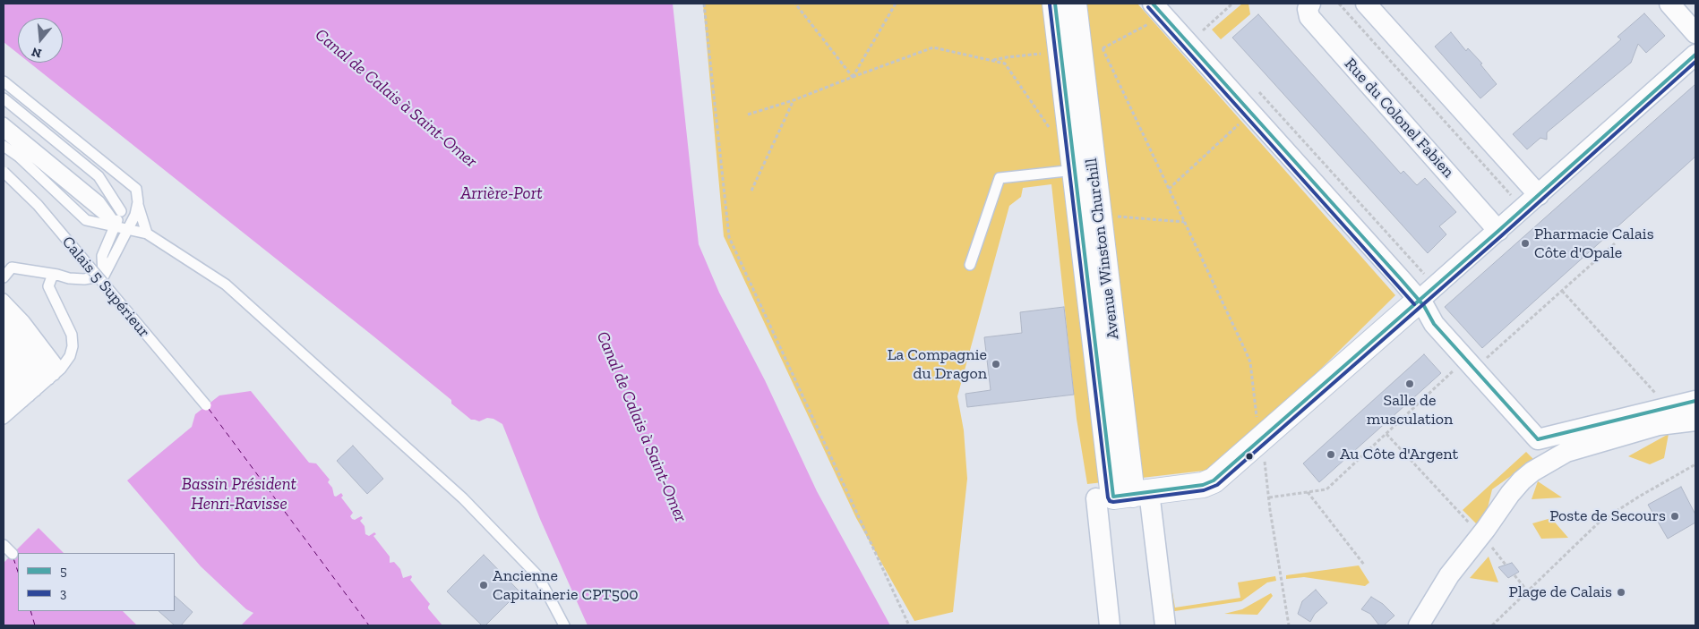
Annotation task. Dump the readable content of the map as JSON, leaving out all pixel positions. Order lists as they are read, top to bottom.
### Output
{
  "streets": {
    "street": ["Rue du Colonel Fabien", "Avenue Winston Churchill"],
    "lane": ["Calais 5 Supérieur"]
  },
  "water": ["Canal de Calais à Saint-Omer", "Arrière-Port", "Bassin Président Henri-Ravisse"],
  "places": [
    "Pharmacie Calais Côte d'Opale",
    "La Compagnie du Dragon",
    "Salle de musculation",
    "Au Côte d'Argent",
    "Poste de Secours",
    "Ancienne Capitainerie CPT500",
    "Plage de Calais"
  ],
  "lines": ["transit line 5", "transit line 3"],
  "legend": ["5", "3"],
  "north": "bottom"
}
